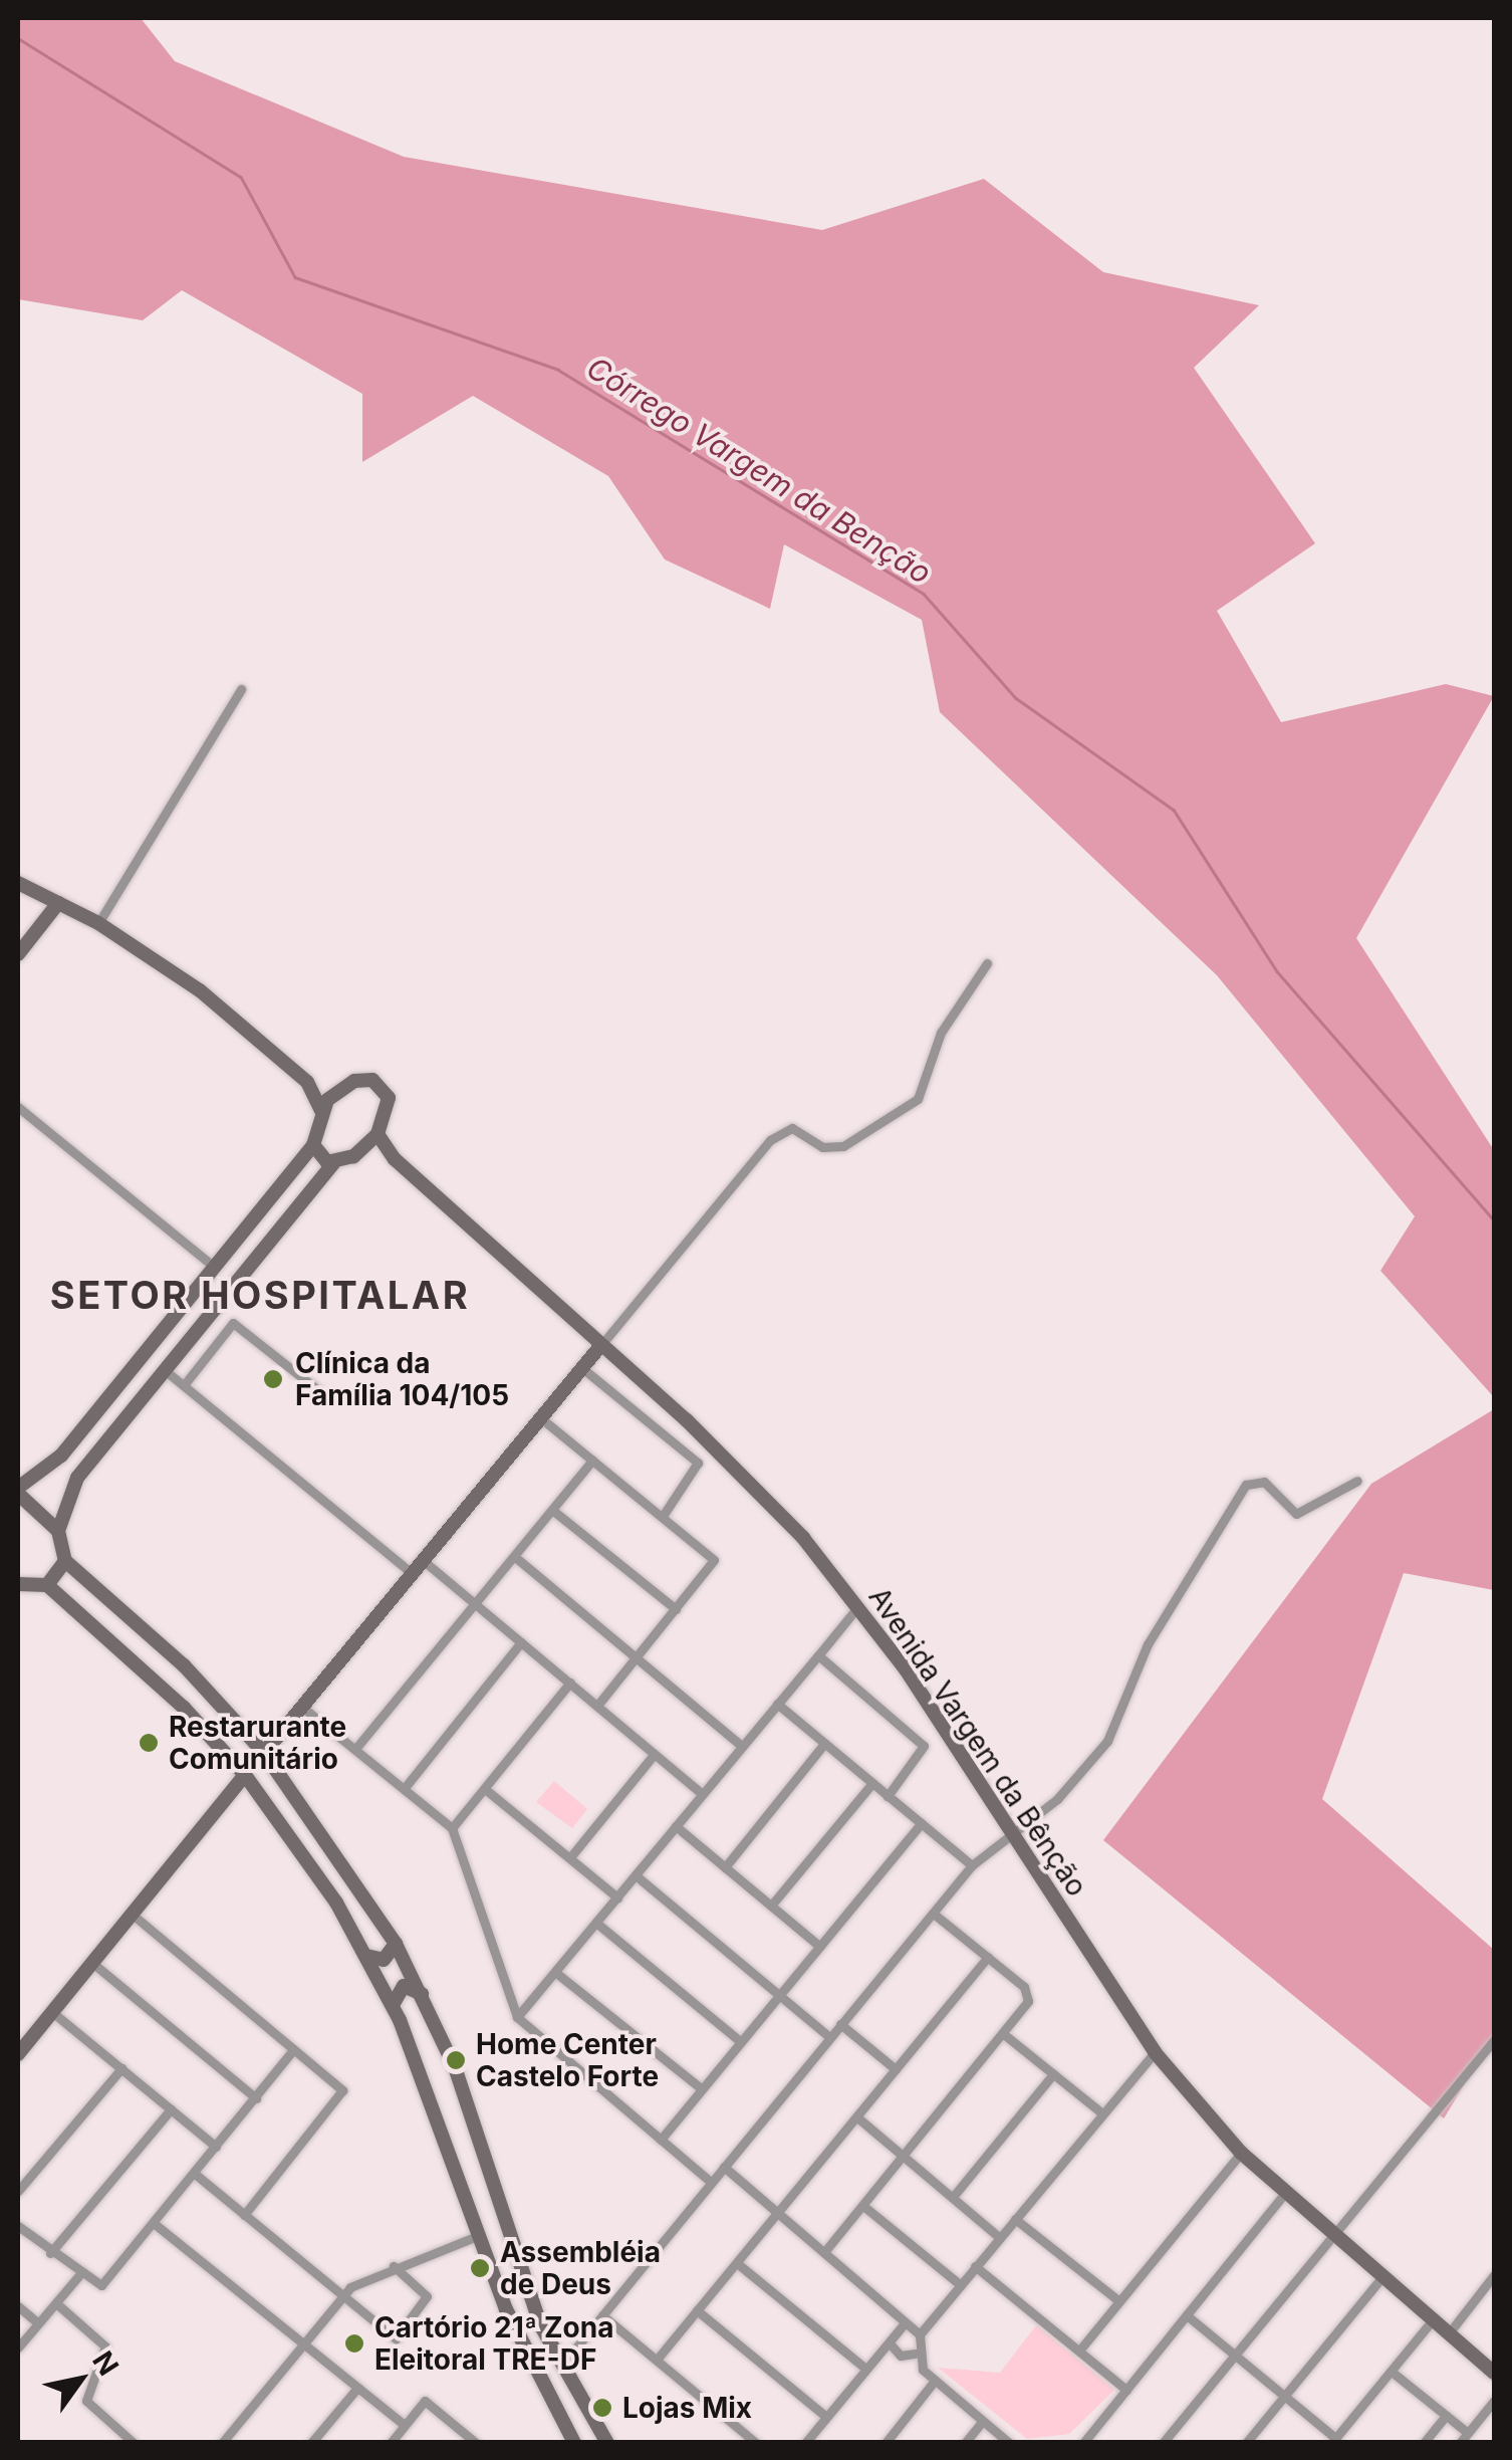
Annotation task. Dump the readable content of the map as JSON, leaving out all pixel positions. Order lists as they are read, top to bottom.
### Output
{
  "streets": {
    "street": ["Avenida Vargem da Bênção"]
  },
  "districts": ["SETOR HOSPITALAR"],
  "water": ["Córrego Vargem da Benção"],
  "places": [
    "Clínica da Família 104/105",
    "Restarurante Comunitário",
    "Home Center Castelo Forte",
    "Assembléia de Deus",
    "Cartório 21ª Zona Eleitoral TRE-DF",
    "Lojas Mix"
  ],
  "north": "top right"
}
